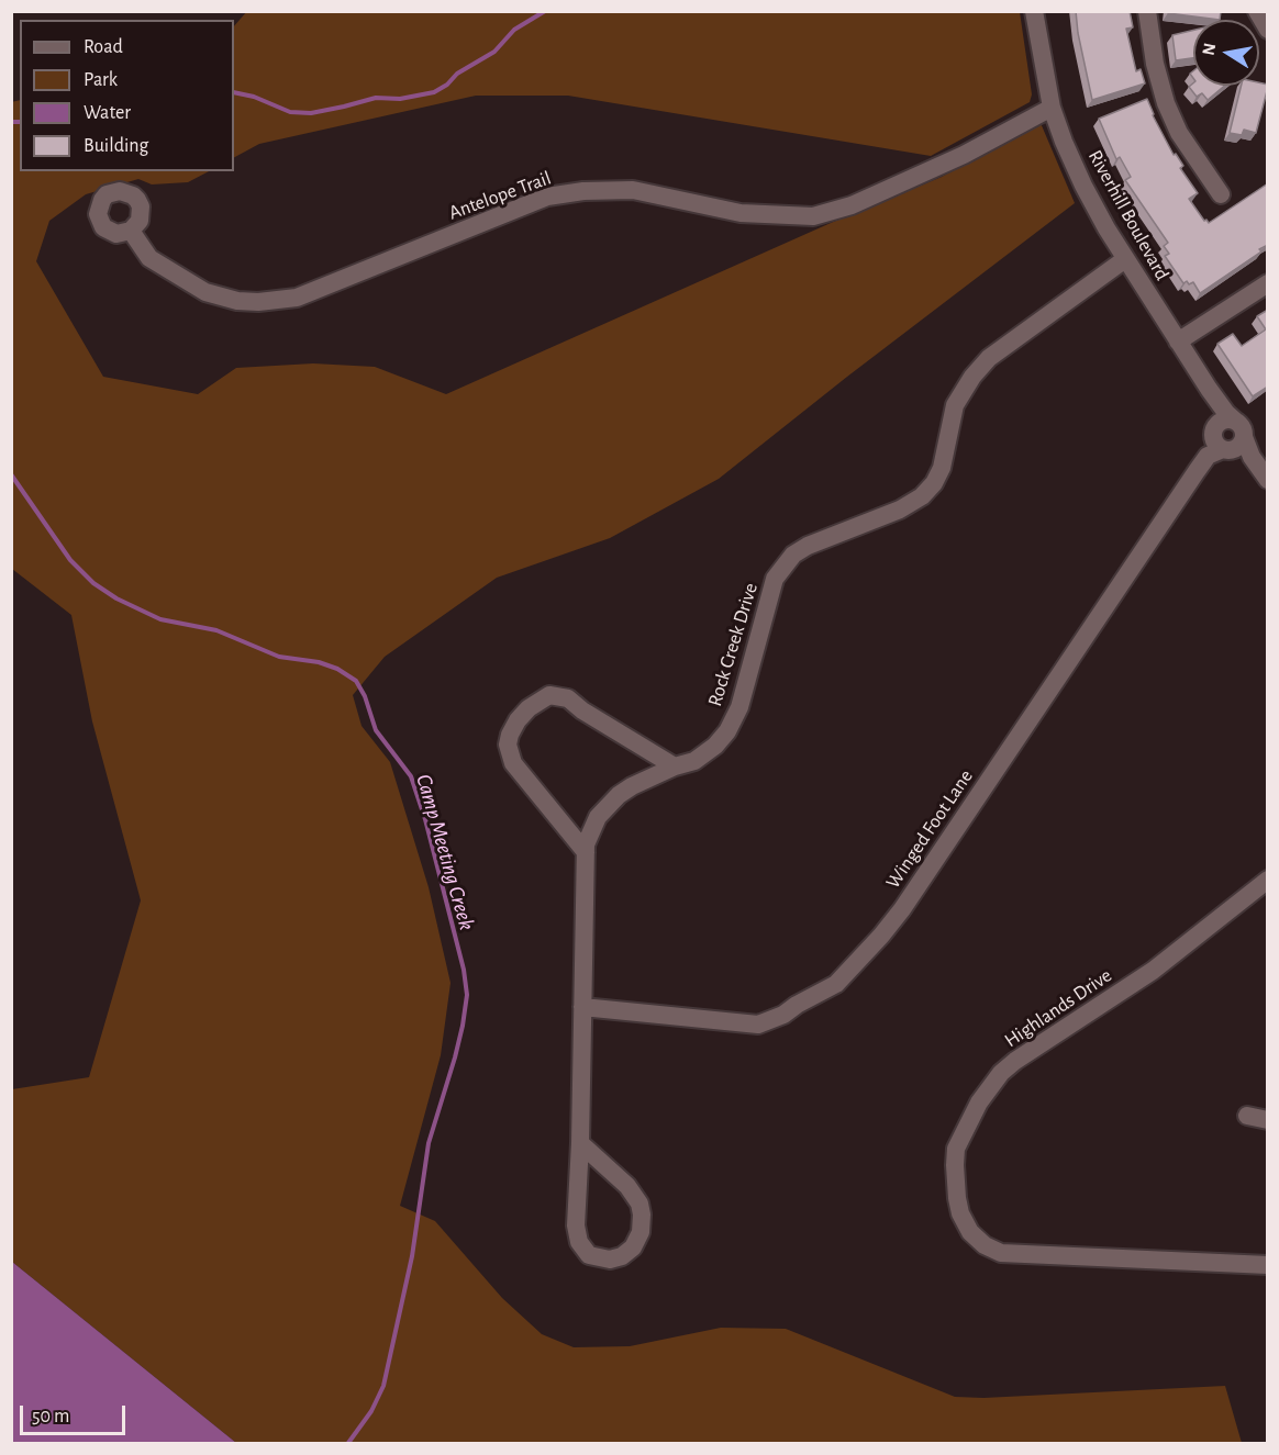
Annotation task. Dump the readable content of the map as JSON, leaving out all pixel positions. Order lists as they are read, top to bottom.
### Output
{
  "streets": {
    "street": [
      "Antelope Trail",
      "Riverhill Boulevard",
      "Rock Creek Drive",
      "Winged Foot Lane",
      "Highlands Drive"
    ]
  },
  "crossings": [
    ["Antelope Trail", "Riverhill Boulevard"],
    ["Riverhill Boulevard", "Rock Creek Drive"],
    ["Riverhill Boulevard", "Winged Foot Lane"],
    ["Rock Creek Drive", "Winged Foot Lane"]
  ],
  "water": ["Camp Meeting Creek"],
  "legend": [
    "Road",
    "Park",
    "Water",
    "Building"
  ],
  "scale_bar": "50 m",
  "north": "left"
}
